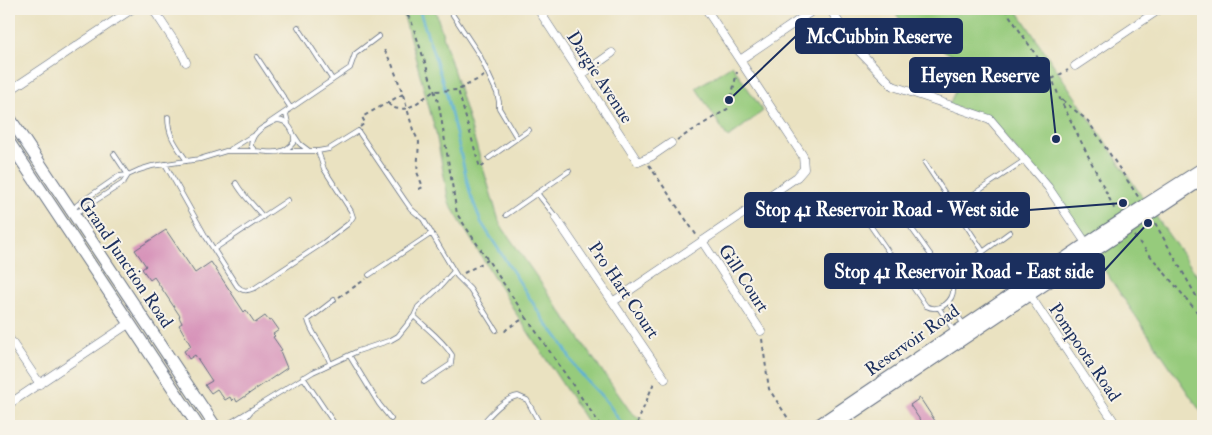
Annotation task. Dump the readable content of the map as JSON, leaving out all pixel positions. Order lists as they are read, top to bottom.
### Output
{
  "streets": {
    "main road": ["Grand Junction Road", "Reservoir Road"],
    "street": [
      "Dargie Avenue",
      "Gill Court",
      "Pro Hart Court",
      "Pompoota Road"
    ]
  },
  "crossings": [
    ["Reservoir Road", "Pompoota Road"]
  ],
  "places": [
    "McCubbin Reserve",
    "Heysen Reserve",
    "Stop 41 Reservoir Road - West side",
    "Stop 41 Reservoir Road - East side"
  ]
}
